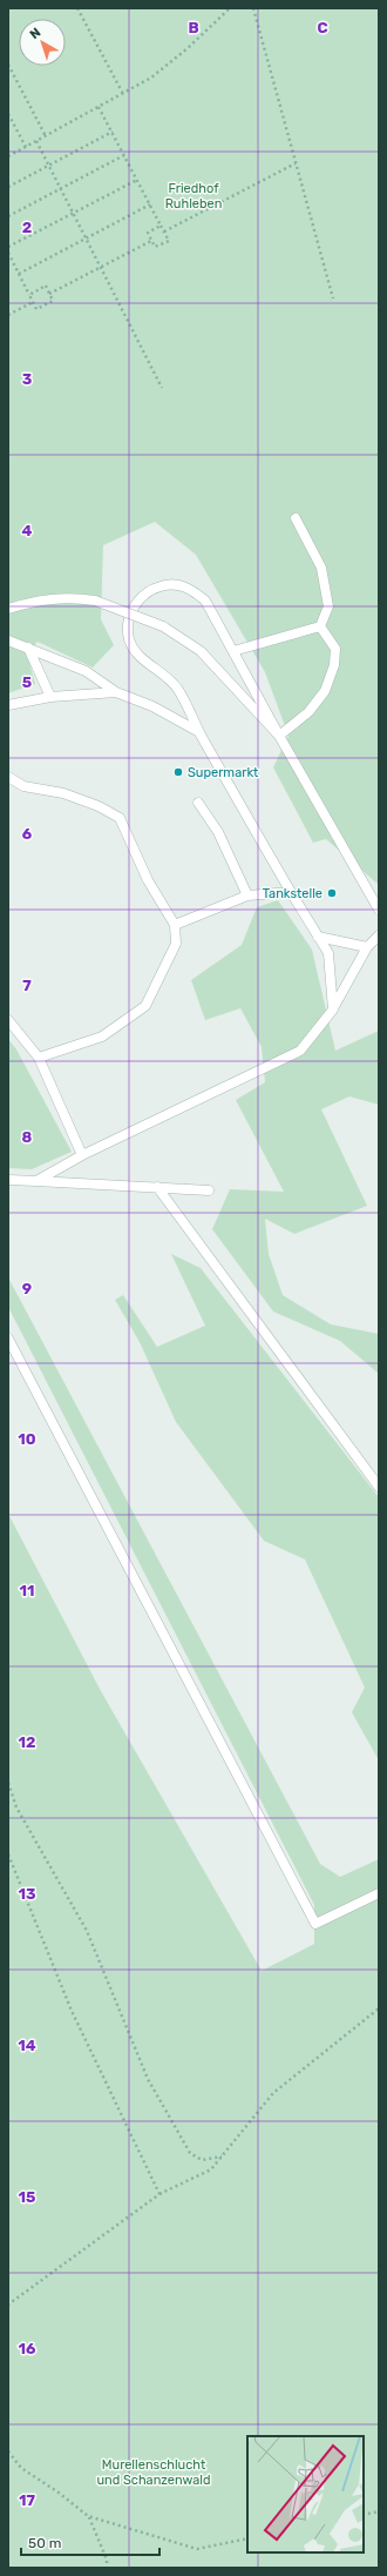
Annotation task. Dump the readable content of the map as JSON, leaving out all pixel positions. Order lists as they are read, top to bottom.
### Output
{
  "parks": ["Friedhof Ruhleben", "Murellenschlucht und Schanzenwald"],
  "places": ["Supermarkt", "Tankstelle"],
  "scale_bar": "50 m",
  "north": "top left",
  "grid": {
    "columns": ["B", "C"],
    "rows": [
      "2",
      "3",
      "4",
      "5",
      "6",
      "7",
      "8",
      "9",
      "10",
      "11",
      "12",
      "13",
      "14",
      "15",
      "16",
      "17"
    ]
  }
}
